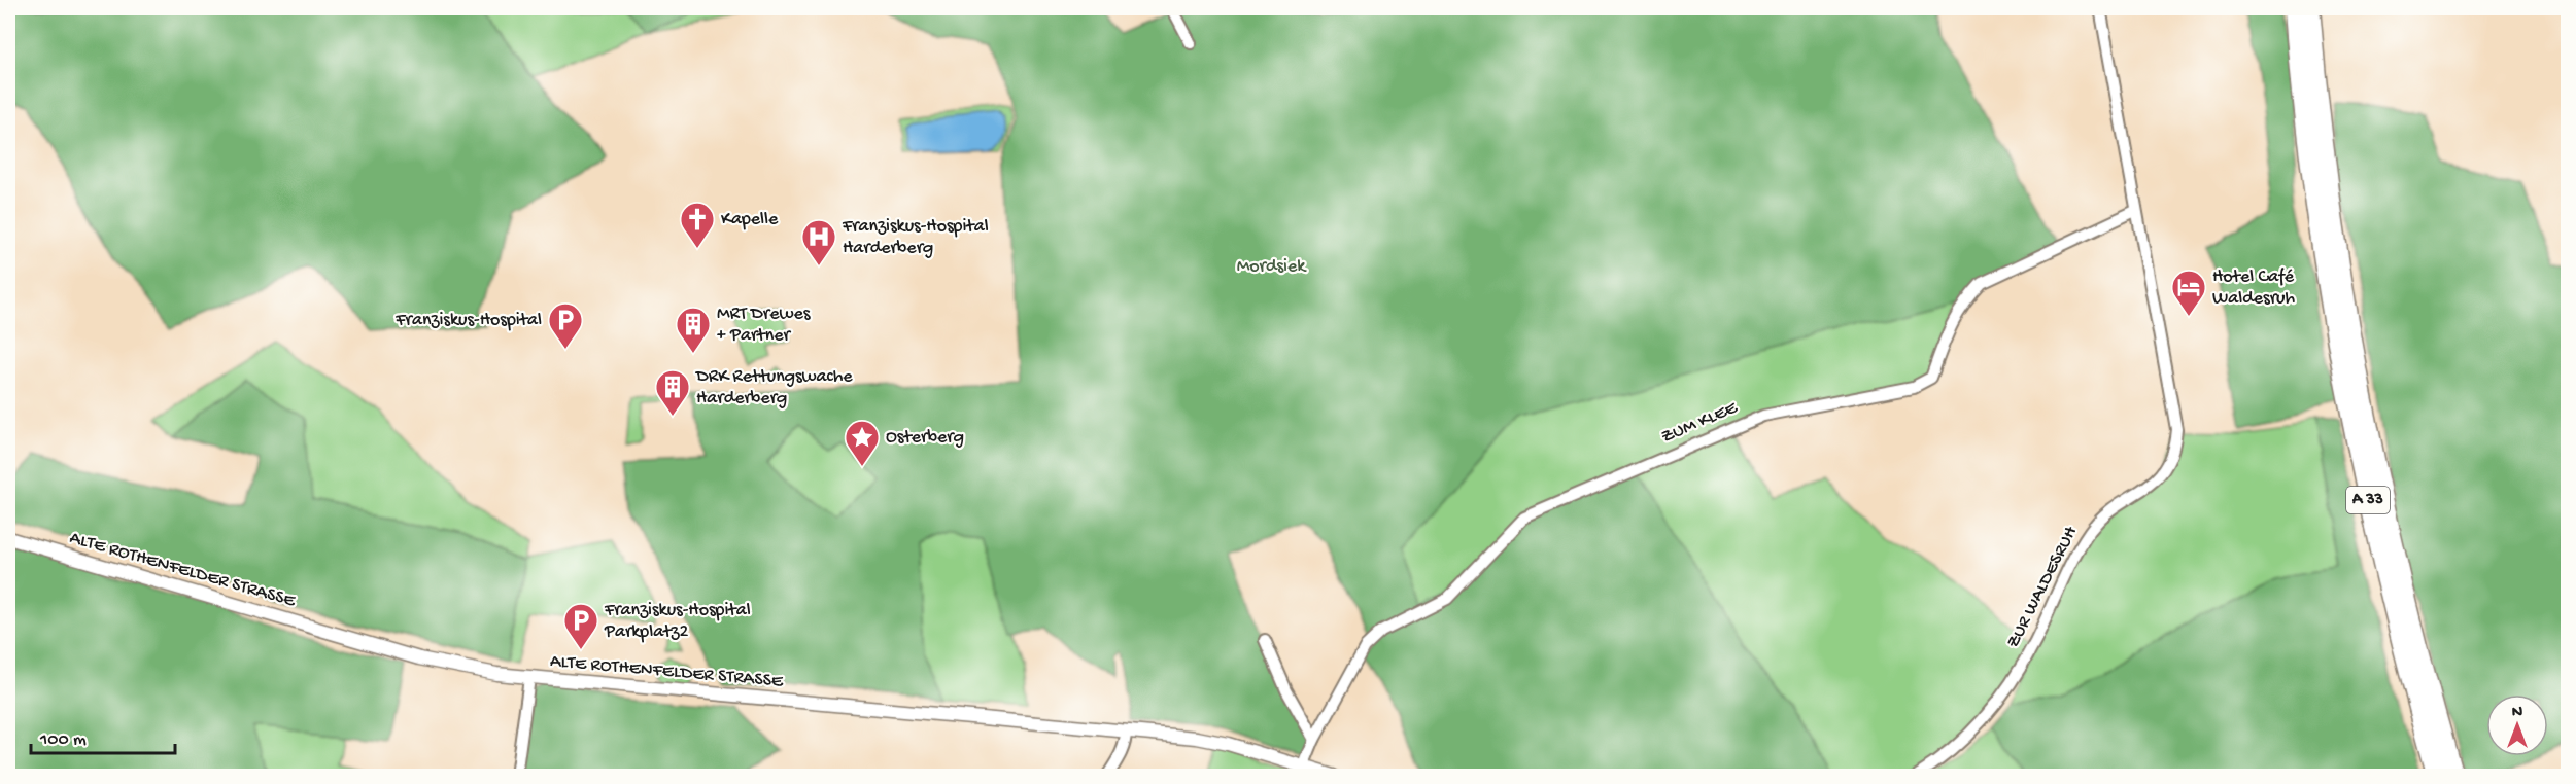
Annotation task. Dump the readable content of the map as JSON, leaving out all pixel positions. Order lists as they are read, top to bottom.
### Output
{
  "streets": {
    "highway": ["A 33"],
    "street": ["ZUM KLEE", "ALTE ROTHENFELDER STRASSE", "ZUR WALDESRUH"]
  },
  "crossings": [
    ["ZUM KLEE", "ALTE ROTHENFELDER STRASSE"],
    ["ZUM KLEE", "ZUR WALDESRUH"]
  ],
  "parks": ["Mordsiek"],
  "places": {
    "church": ["Kapelle"],
    "hospital": ["Franziskus-Hospital Harderberg"],
    "hotel": ["Hotel Café Waldesruh"],
    "parking": ["Franziskus-Hospital", "Franziskus-Hospital Parkplatz2"],
    "building": ["MRT Drewes + Partner", "DRK Rettungswache Harderberg"],
    "place": ["Osterberg"]
  },
  "scale_bar": "100 m",
  "north": "top"
}
